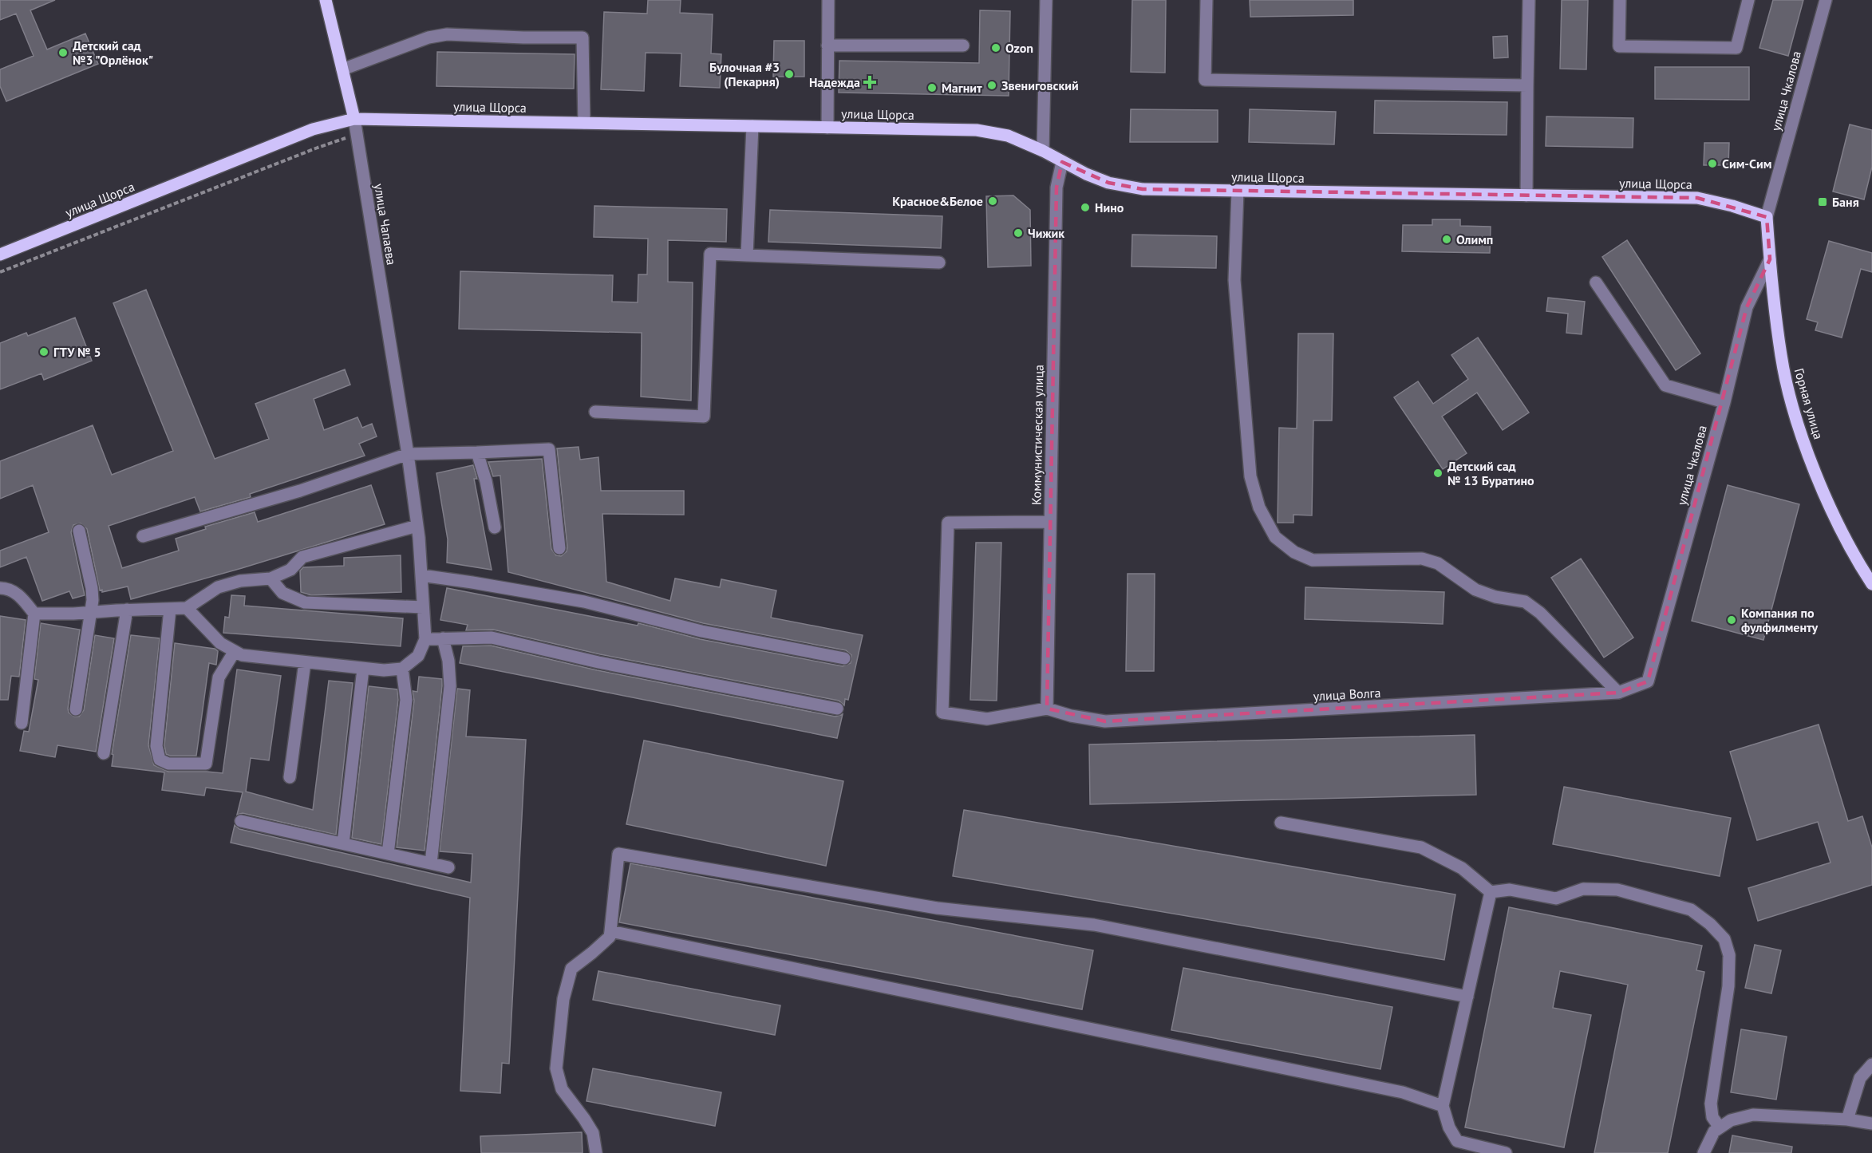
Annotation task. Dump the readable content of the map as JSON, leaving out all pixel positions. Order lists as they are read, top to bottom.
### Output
{
  "streets": {
    "main road": ["улица Щорса", "улица Чапаева", "Горная улица"],
    "street": ["улица Чкалова", "Коммунистическая улица", "улица Волга"]
  },
  "crossings": [
    ["улица Чкалова", "улица Щорса"],
    ["улица Чкалова", "Горная улица"],
    ["улица Чкалова", "улица Волга"],
    ["улица Щорса", "улица Чапаева"],
    ["улица Щорса", "Горная улица"],
    ["улица Щорса", "Коммунистическая улица"],
    ["Коммунистическая улица", "улица Волга"]
  ],
  "places": {
    "other": [
      "Ozon",
      "Детский сад №3 \"Орлёнок\"",
      "Булочная #3 (Пекарня)",
      "Звениговский",
      "Магнит",
      "Сим-Сим",
      "Красное&Белое",
      "Нино",
      "Чижик",
      "Олимп",
      "ГТУ № 5",
      "Детский сад № 13 Буратино",
      "Компания по фулфилменту"
    ],
    "health": ["Надежда"],
    "transit": ["Баня"]
  }
}
